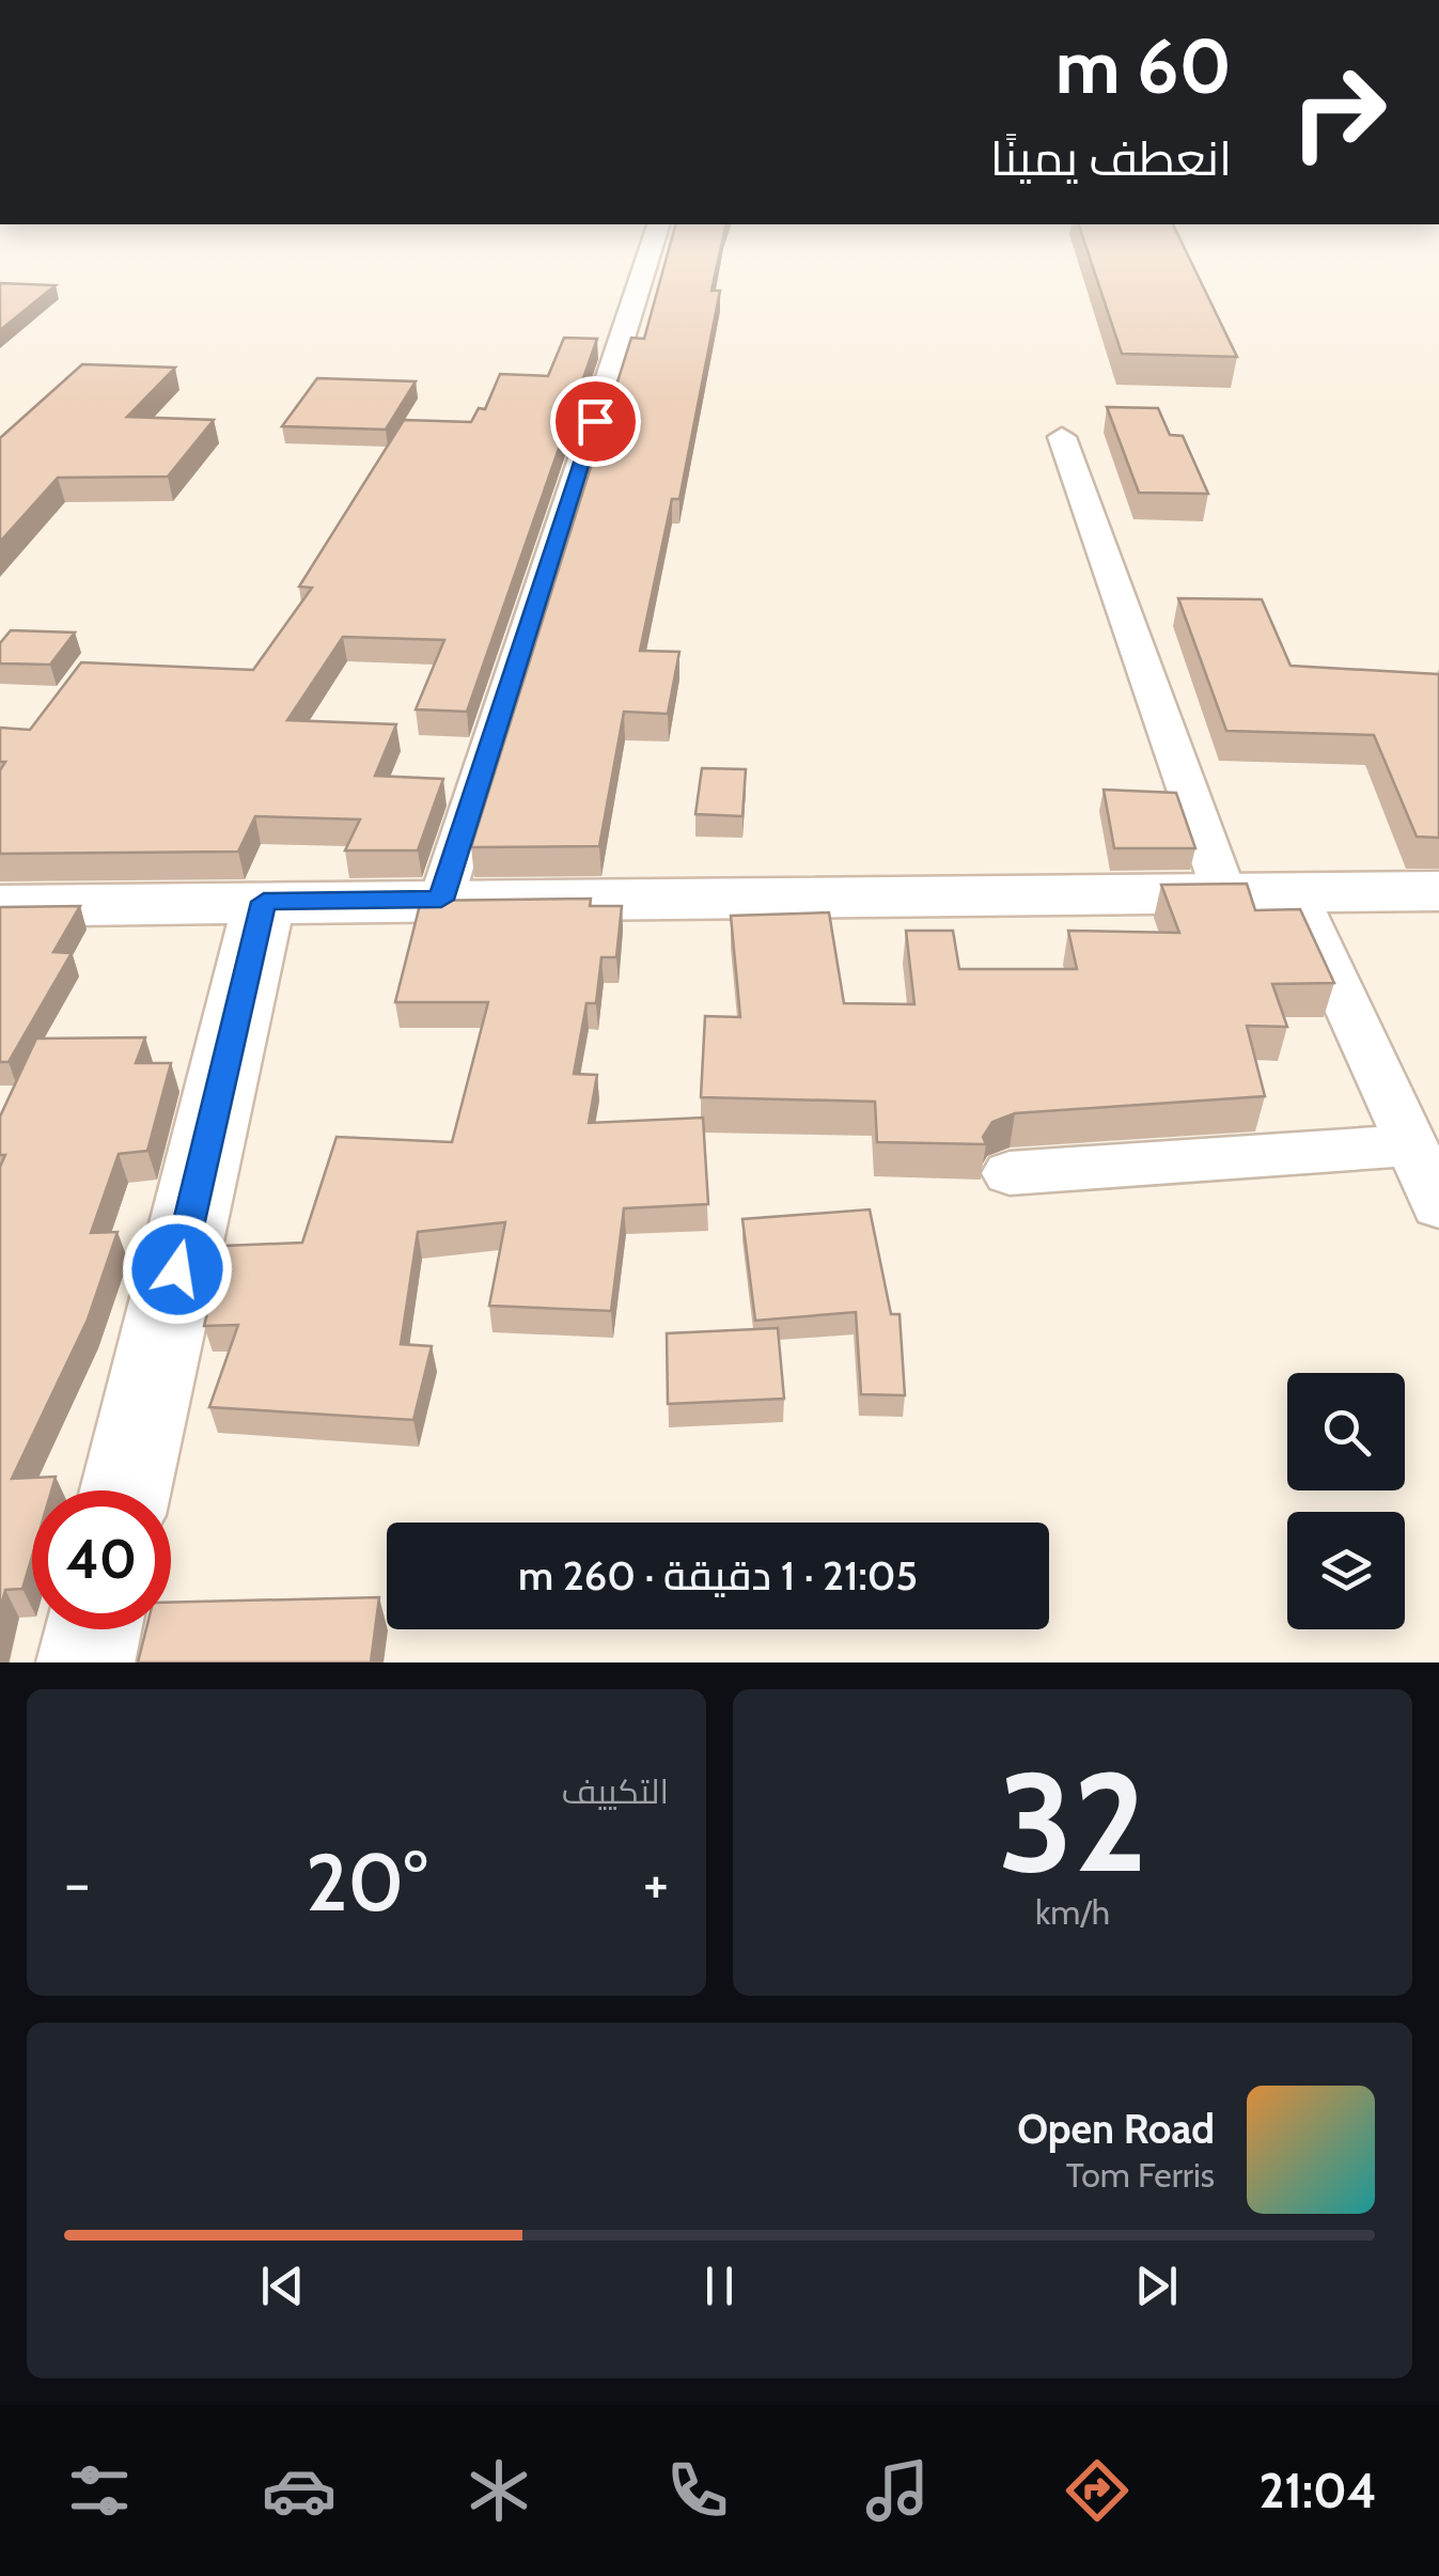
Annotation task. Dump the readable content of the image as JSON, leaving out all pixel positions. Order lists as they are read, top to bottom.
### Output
{
  "page": {
    "turn": ["60 m", "انعطف يمينًا"],
    "limit": "40",
    "trip": "21:05 · 1 دقيقة · 260 m",
    "tile": [
      ["32", "km/h"],
      "التكييف"
    ],
    "heat": ["−", "20°", "+"],
    "song": ["Open Road", "Tom Ferris"],
    "tabs": "21:04"
  }
}
